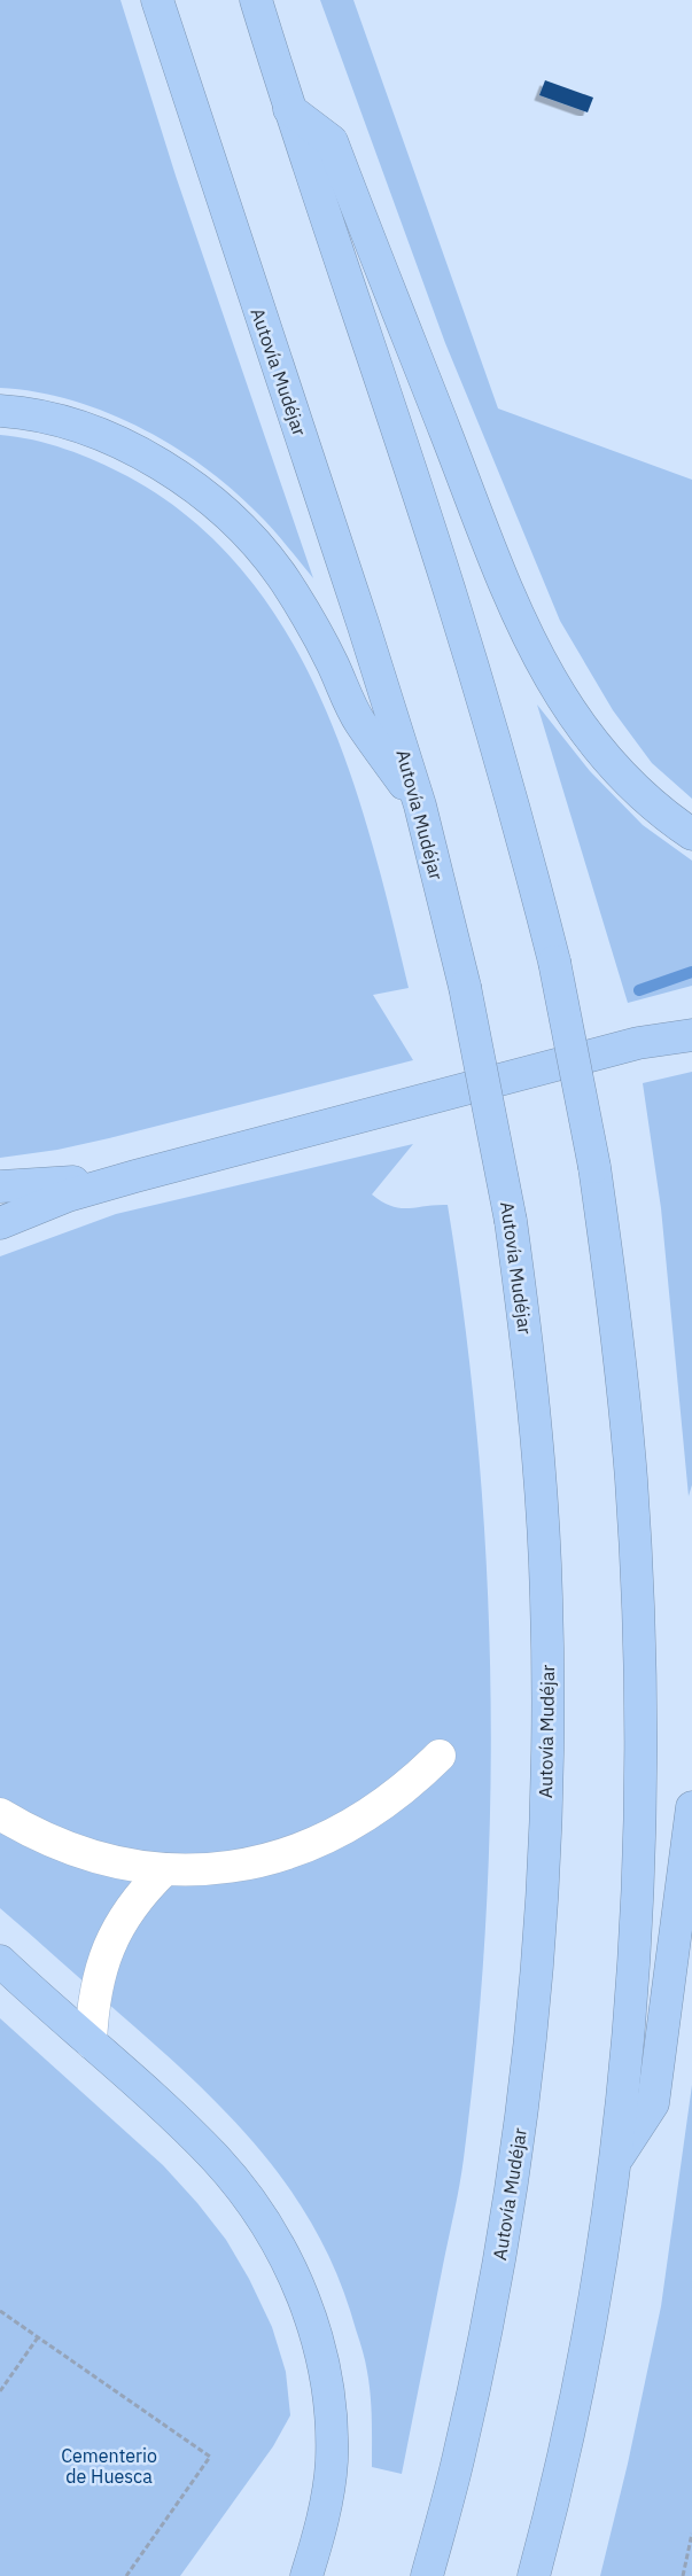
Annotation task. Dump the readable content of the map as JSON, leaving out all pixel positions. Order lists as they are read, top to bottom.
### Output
{
  "streets": {
    "highway": ["Autovía Mudéjar"]
  },
  "parks": ["Cementerio de Huesca"]
}
